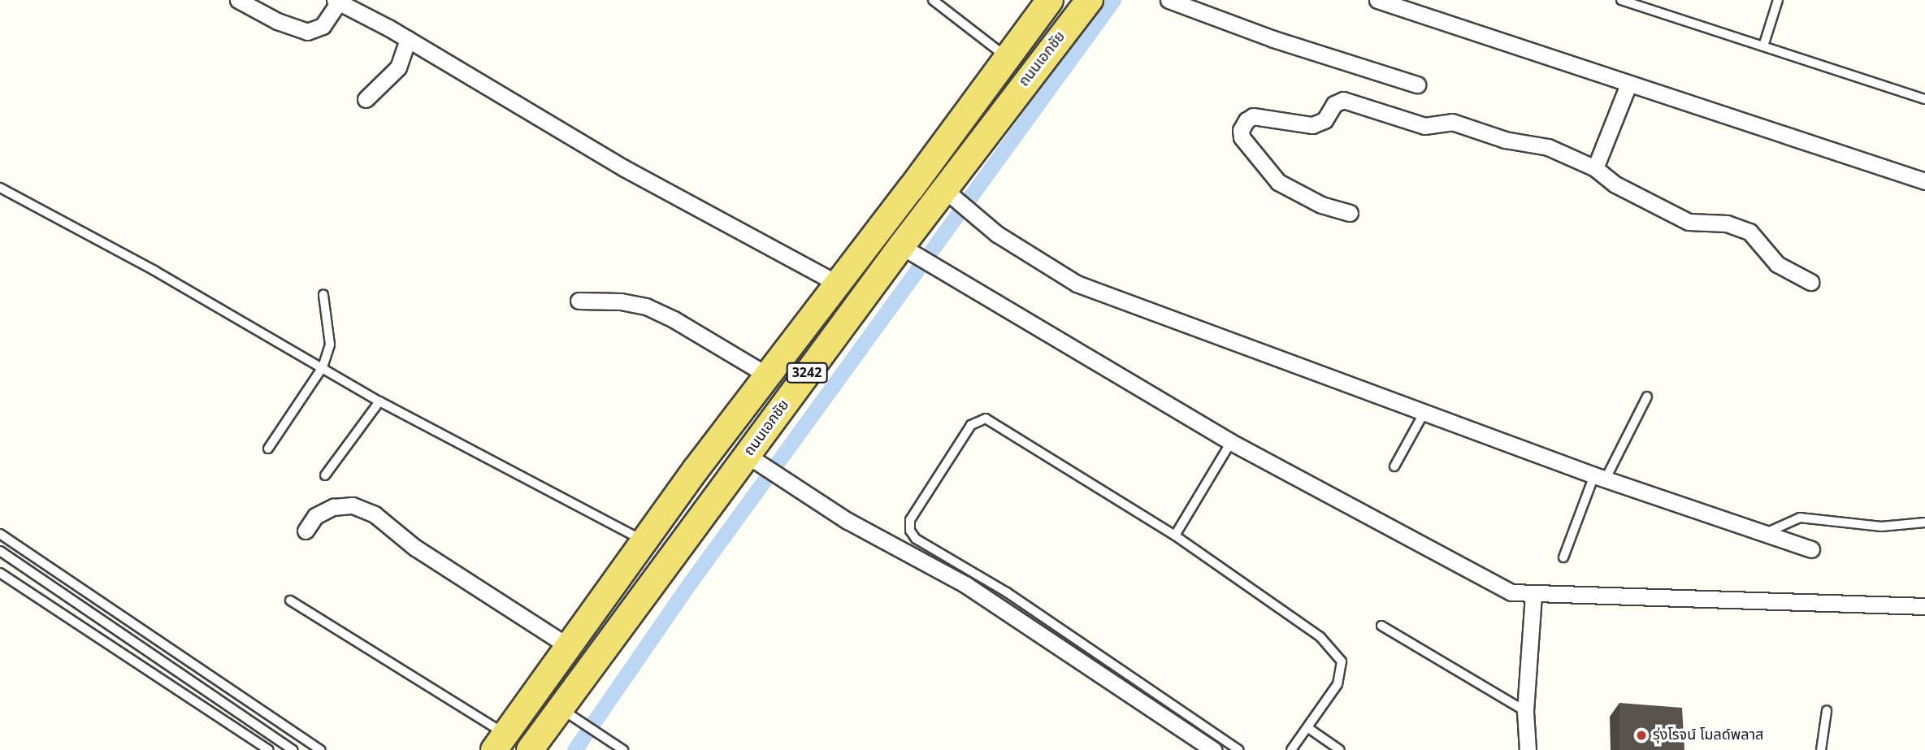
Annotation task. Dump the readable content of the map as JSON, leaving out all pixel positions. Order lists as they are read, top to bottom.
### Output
{
  "streets": {
    "main road": ["ถนนเอกชัย", "3242"]
  },
  "places": ["รุ่งโรจน์ โมลด์พลาส"]
}
